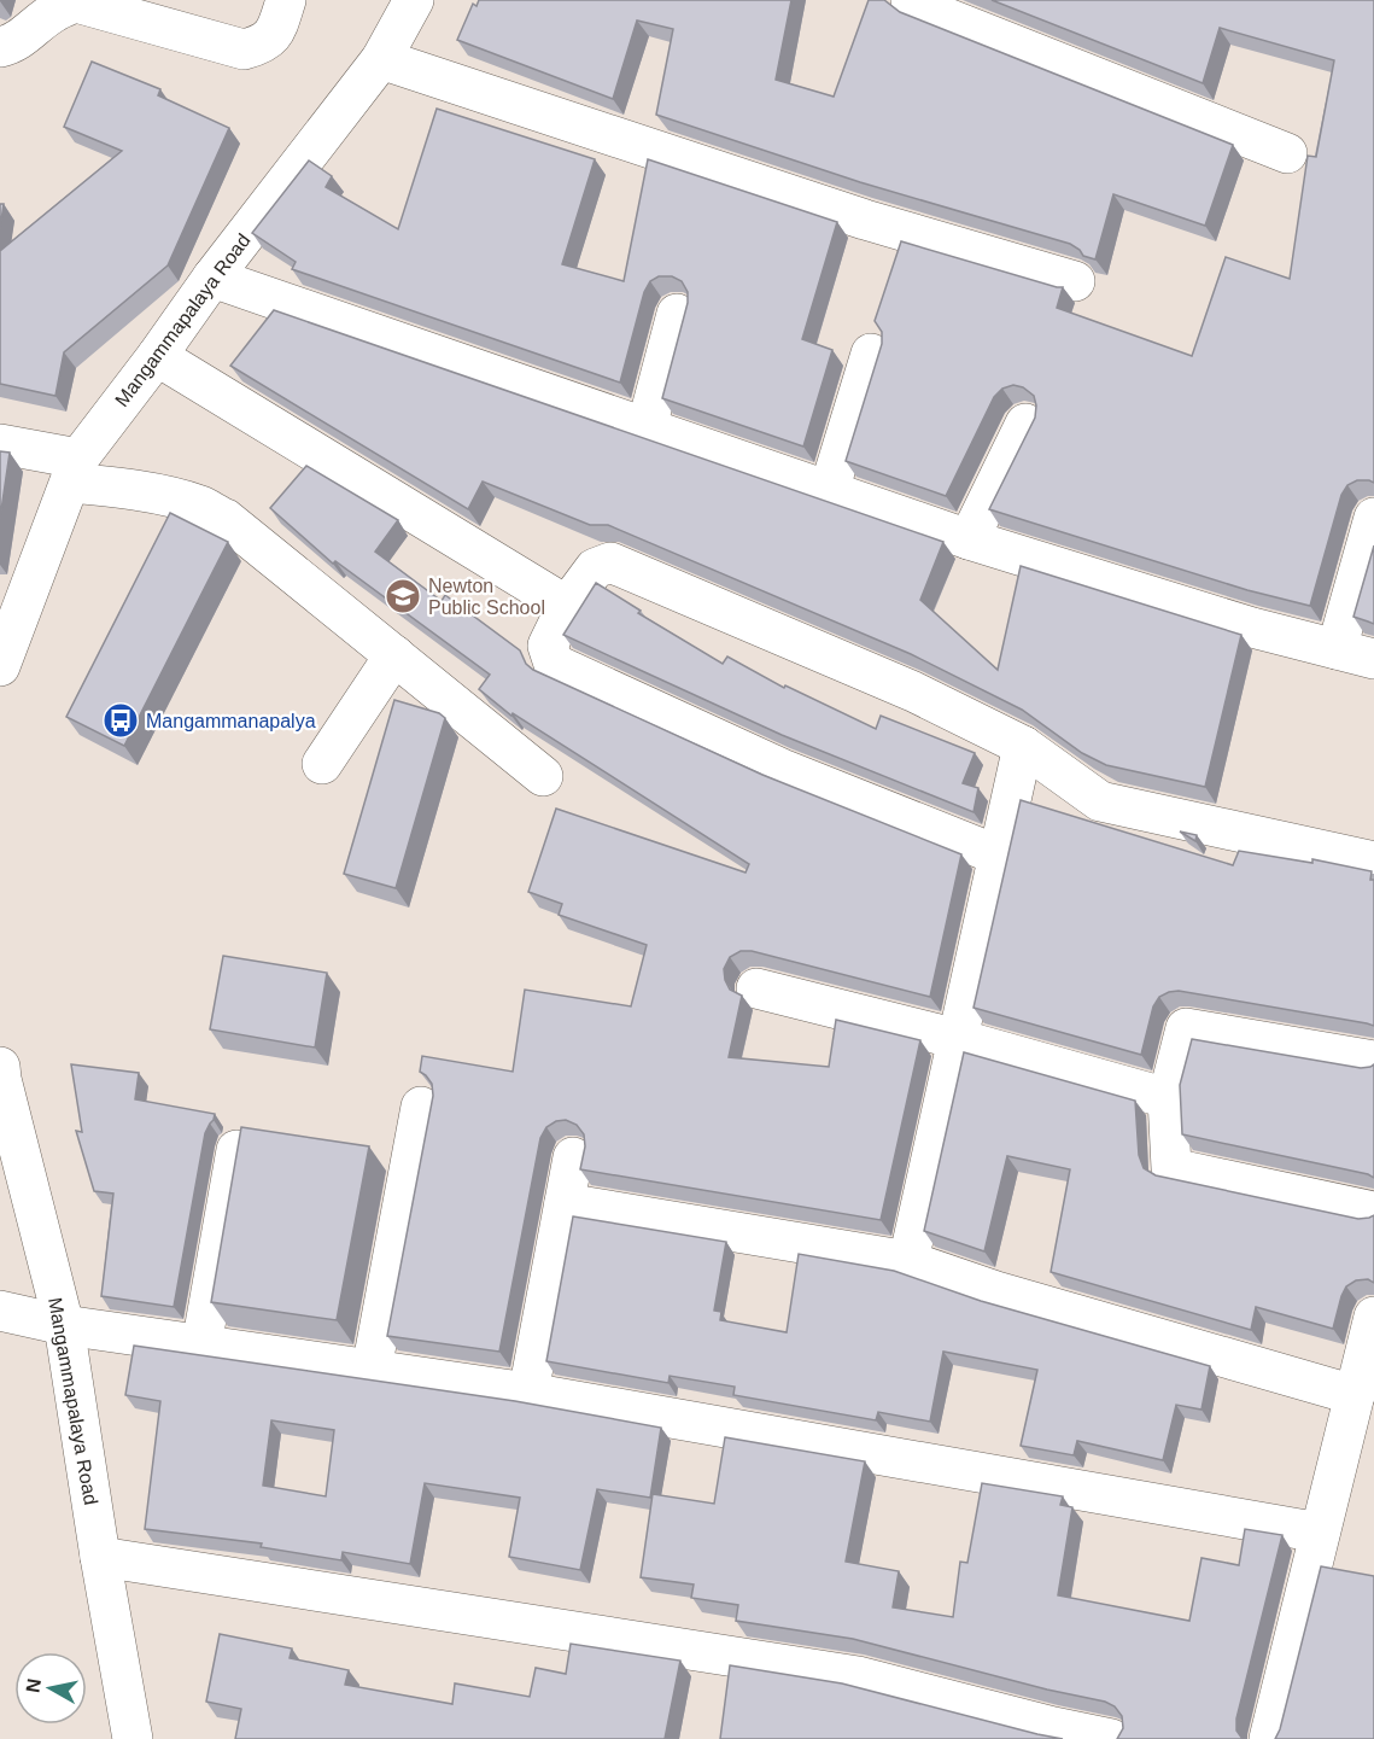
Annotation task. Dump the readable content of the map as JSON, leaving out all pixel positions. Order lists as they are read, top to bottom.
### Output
{
  "streets": {
    "street": ["Mangammapalaya Road"]
  },
  "places": {
    "school or university": ["Newton Public School"],
    "bus stop": ["Mangammanapalya"]
  },
  "north": "left"
}
